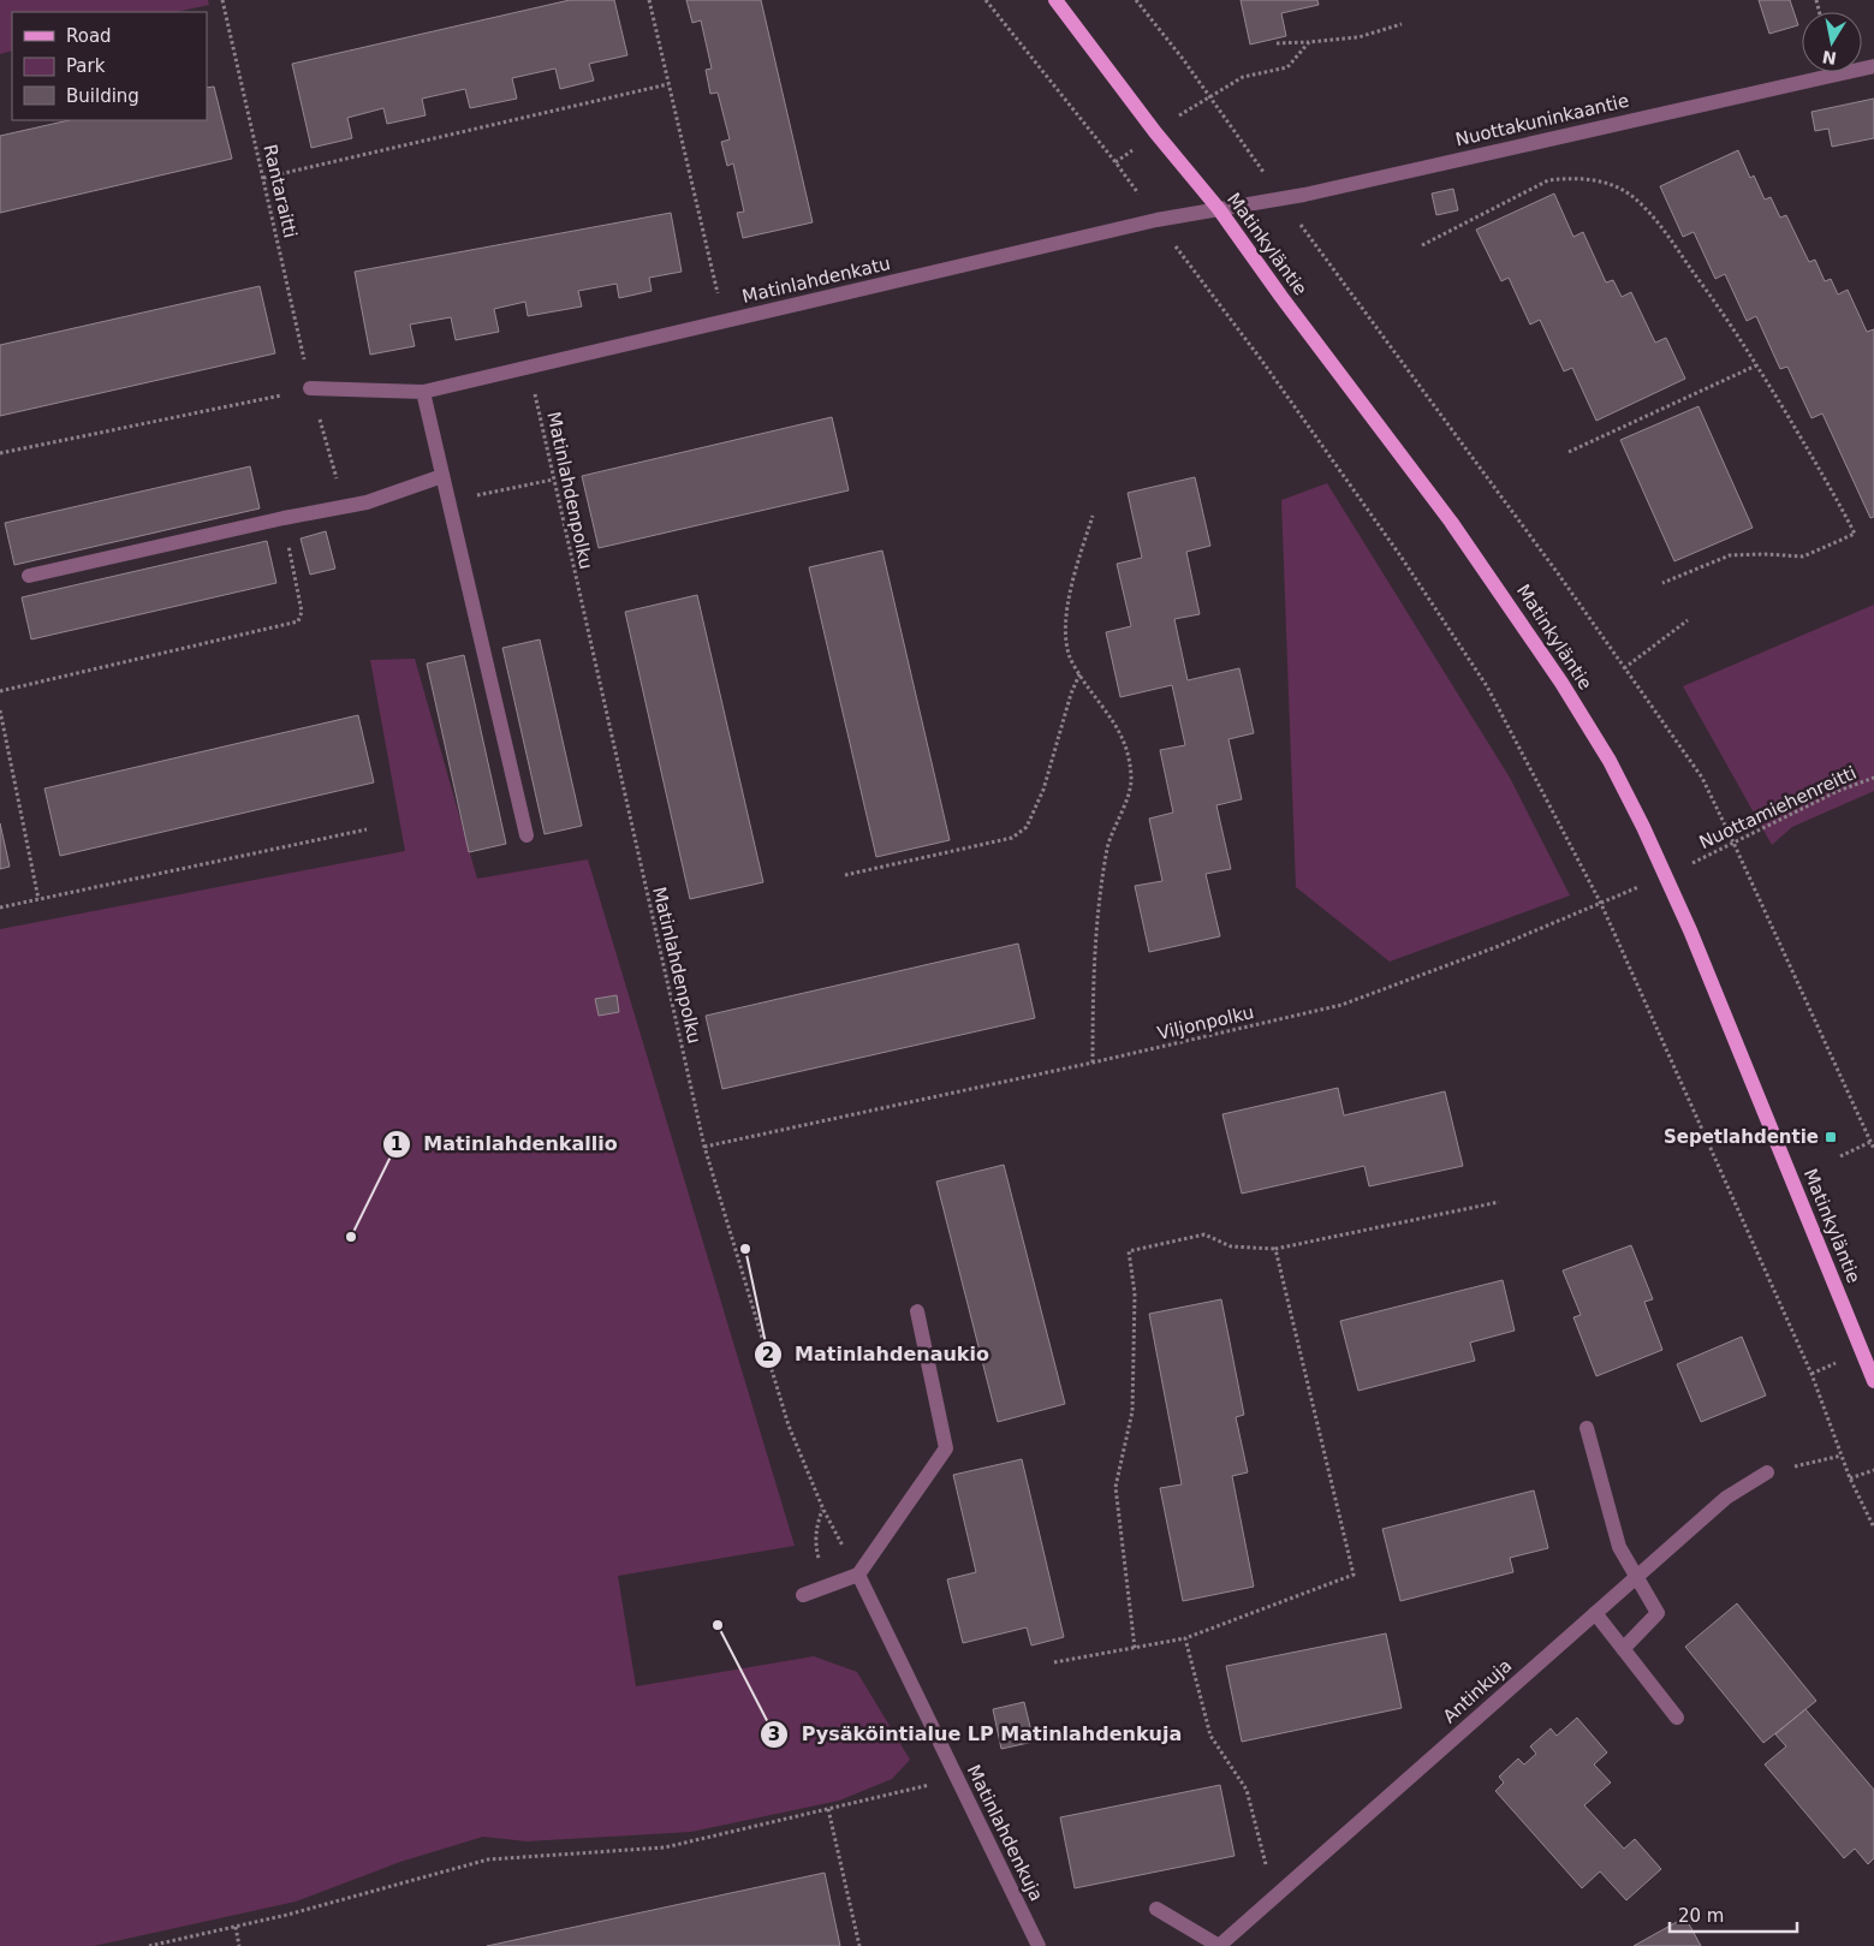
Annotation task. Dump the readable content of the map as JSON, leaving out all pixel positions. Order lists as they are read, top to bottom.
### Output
{
  "streets": {
    "main road": ["Matinkyläntie"],
    "street": [
      "Nuottakuninkaantie",
      "Matinlahdenkatu",
      "Antinkuja",
      "Matinlahdenkuja"
    ],
    "path": [
      "Rantaraitti",
      "Matinlahdenpolku",
      "Nuottamiehenreitti",
      "Viljonpolku"
    ]
  },
  "crossings": [
    ["Nuottakuninkaantie", "Matinkyläntie"],
    ["Nuottakuninkaantie", "Matinlahdenkatu"],
    ["Rantaraitti", "Matinlahdenkatu"],
    ["Matinkyläntie", "Matinlahdenkatu"],
    ["Matinlahdenkatu", "Matinlahdenpolku"],
    ["Matinlahdenpolku", "Viljonpolku"],
    ["Matinlahdenpolku", "Matinlahdenkuja"]
  ],
  "places": {
    "transit": ["Sepetlahdentie"],
    "other": ["Matinlahdenkallio", "Matinlahdenaukio", "Pysäköintialue LP Matinlahdenkuja"]
  },
  "legend": ["Road", "Park", "Building"],
  "scale_bar": "20 m",
  "north": "bottom"
}
